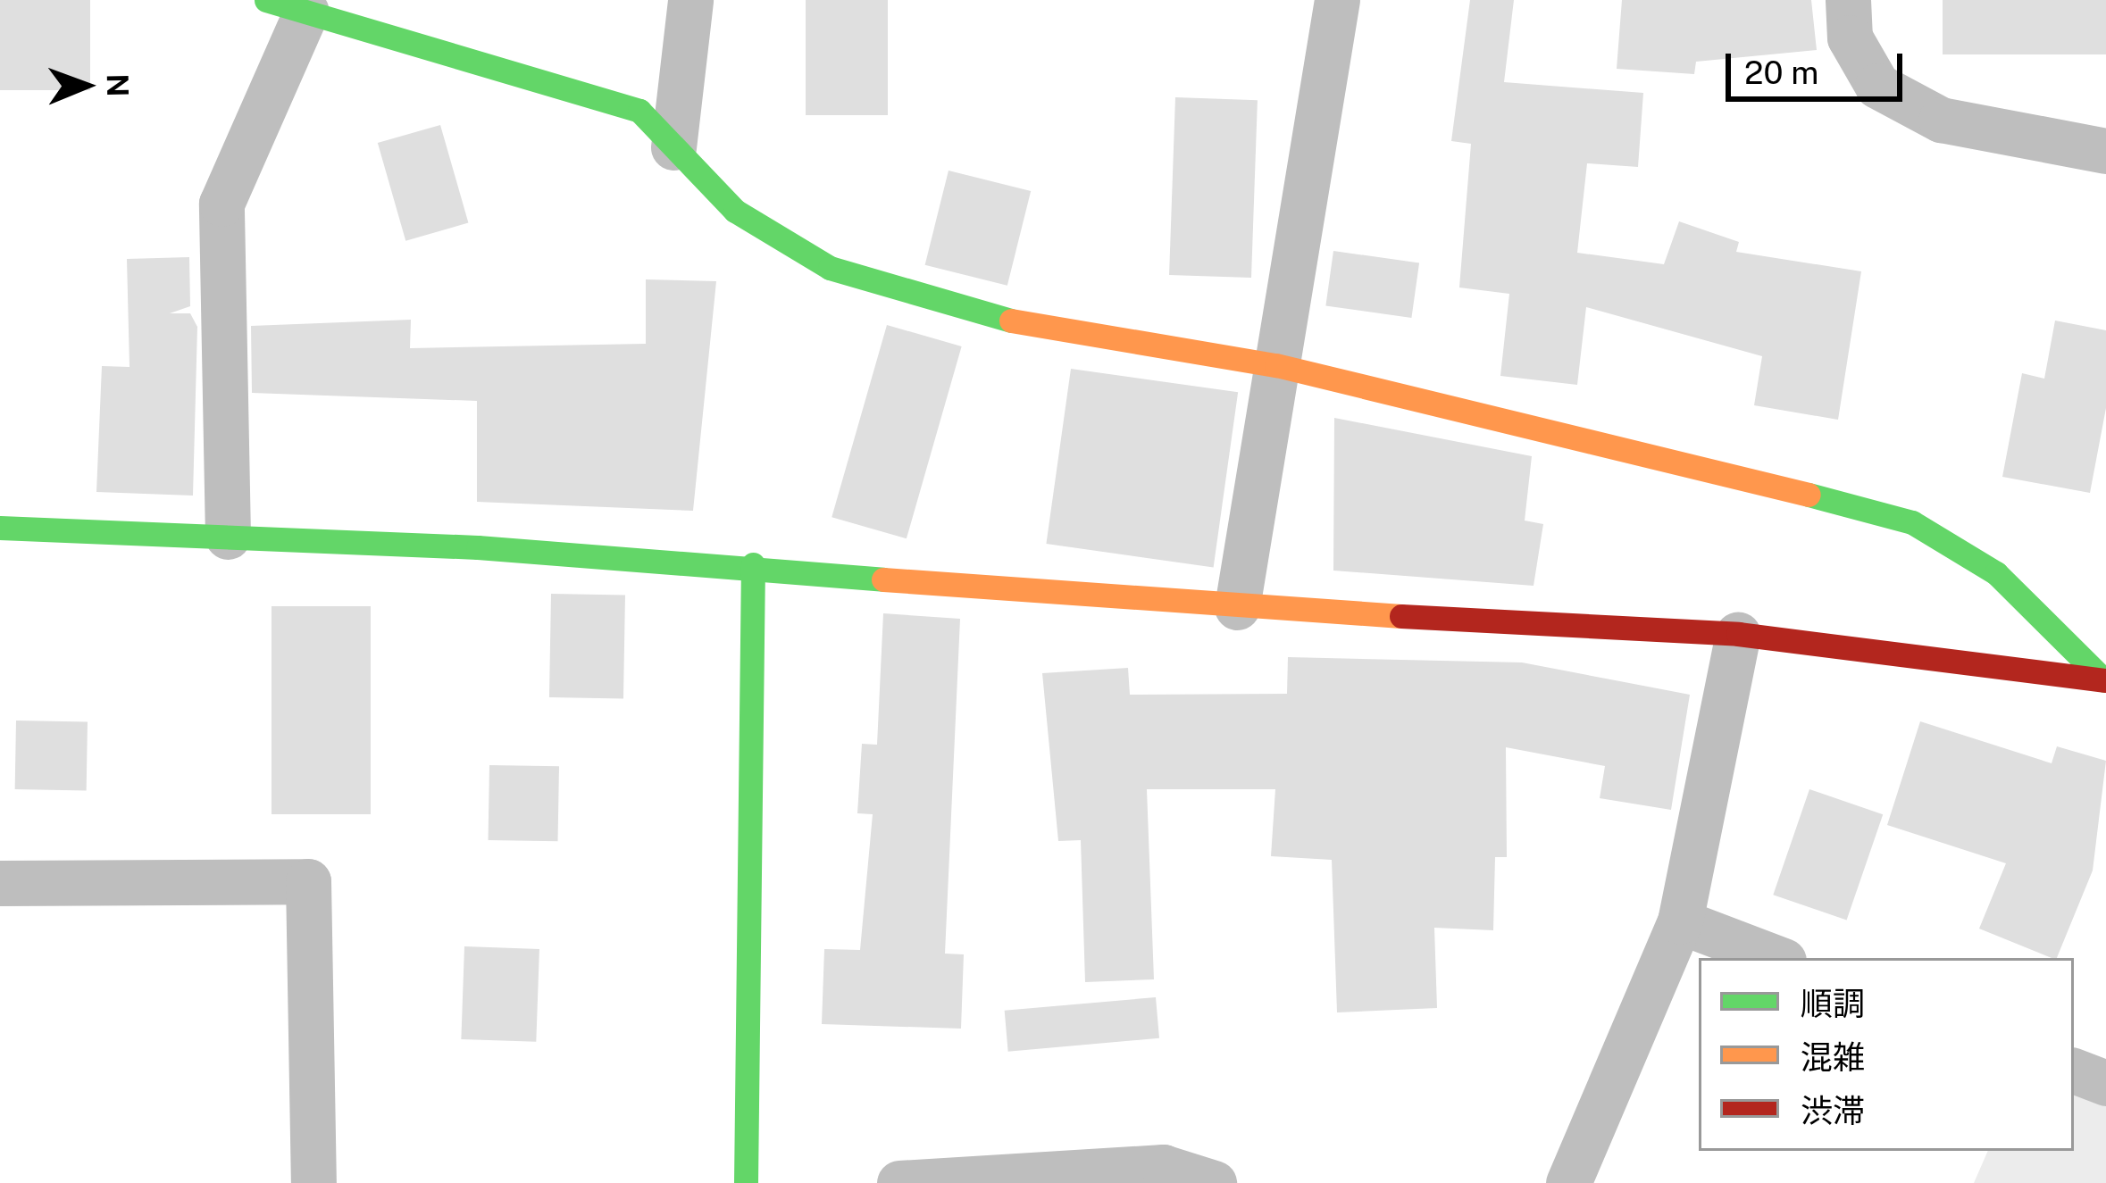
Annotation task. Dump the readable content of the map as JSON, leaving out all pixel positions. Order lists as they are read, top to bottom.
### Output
{
  "legend": ["順調", "混雑", "渋滞"],
  "scale_bar": "20 m",
  "north": "right"
}
